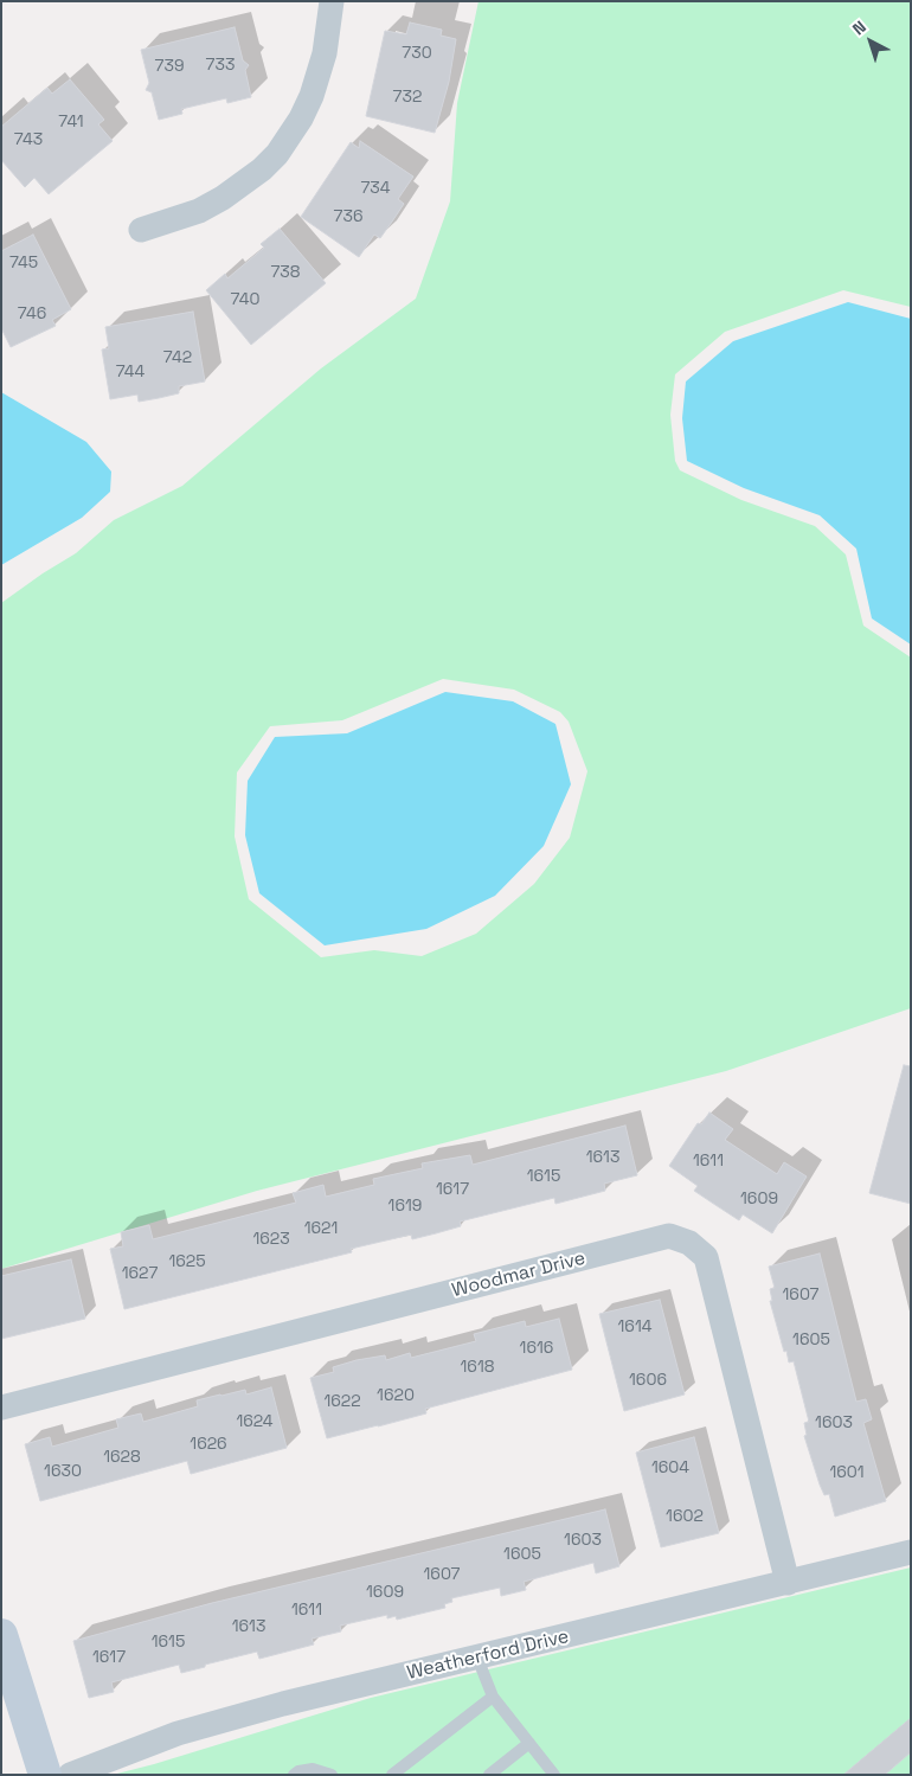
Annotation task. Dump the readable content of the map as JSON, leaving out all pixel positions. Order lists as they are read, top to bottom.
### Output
{
  "streets": {
    "street": ["Woodmar Drive", "Weatherford Drive"]
  },
  "crossings": [
    ["Woodmar Drive", "Weatherford Drive"]
  ],
  "house_numbers": [
    "730",
    "733",
    "739",
    "732",
    "741",
    "743",
    "734",
    "736",
    "745",
    "738",
    "740",
    "746",
    "742",
    "744",
    "1613",
    "1611",
    "1615",
    "1617",
    "1609",
    "1619",
    "1621",
    "1623",
    "1625",
    "1627",
    "1607",
    "1614",
    "1605",
    "1616",
    "1618",
    "1606",
    "1620",
    "1622",
    "1624",
    "1603",
    "1626",
    "1628",
    "1604",
    "1630",
    "1601",
    "1602",
    "1603",
    "1605",
    "1607",
    "1609",
    "1611",
    "1613",
    "1615",
    "1617"
  ],
  "north": "top left"
}
